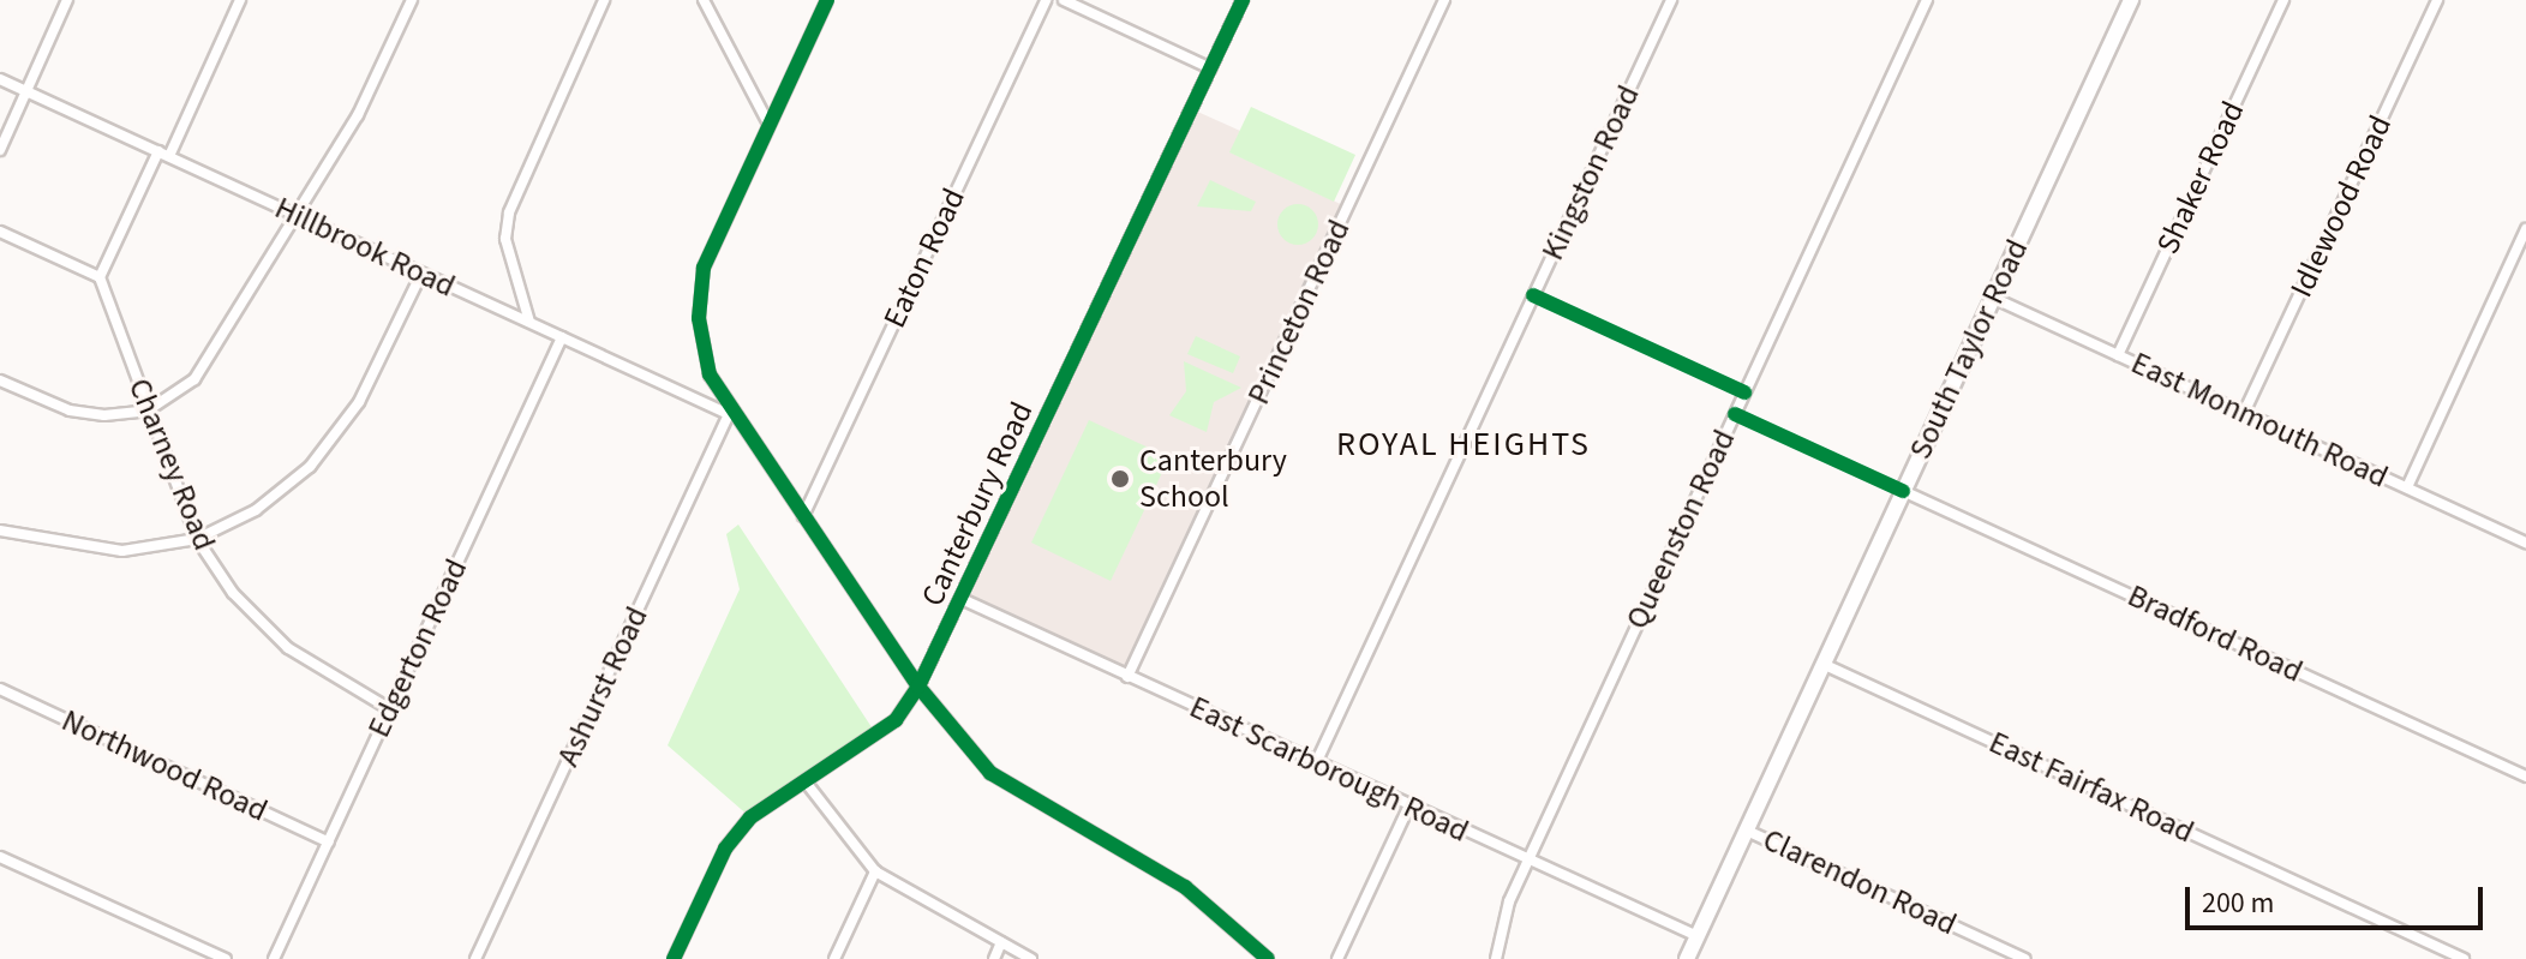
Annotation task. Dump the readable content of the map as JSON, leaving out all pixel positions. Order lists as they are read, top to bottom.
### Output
{
  "streets": {
    "main road": ["South Taylor Road"],
    "street": [
      "Kingston Road",
      "Shaker Road",
      "Idlewood Road",
      "Hillbrook Road",
      "Eaton Road",
      "Princeton Road",
      "East Monmouth Road",
      "Charney Road",
      "Canterbury Road",
      "Queenston Road",
      "Bradford Road",
      "Edgerton Road",
      "Ashurst Road",
      "Northwood Road",
      "East Scarborough Road",
      "East Fairfax Road",
      "Clarendon Road"
    ]
  },
  "crossings": [
    ["Kingston Road", "East Scarborough Road"],
    ["Shaker Road", "East Monmouth Road"],
    ["Idlewood Road", "East Monmouth Road"],
    ["Hillbrook Road", "Edgerton Road"],
    ["Hillbrook Road", "Ashurst Road"],
    ["Princeton Road", "East Scarborough Road"],
    ["South Taylor Road", "East Monmouth Road"],
    ["South Taylor Road", "Bradford Road"],
    ["South Taylor Road", "East Scarborough Road"],
    ["South Taylor Road", "East Fairfax Road"],
    ["South Taylor Road", "Clarendon Road"],
    ["Charney Road", "Edgerton Road"],
    ["Canterbury Road", "East Scarborough Road"],
    ["Queenston Road", "East Scarborough Road"],
    ["Edgerton Road", "Northwood Road"]
  ],
  "districts": ["ROYAL HEIGHTS"],
  "places": ["Canterbury School"],
  "scale_bar": "200 m"
}
